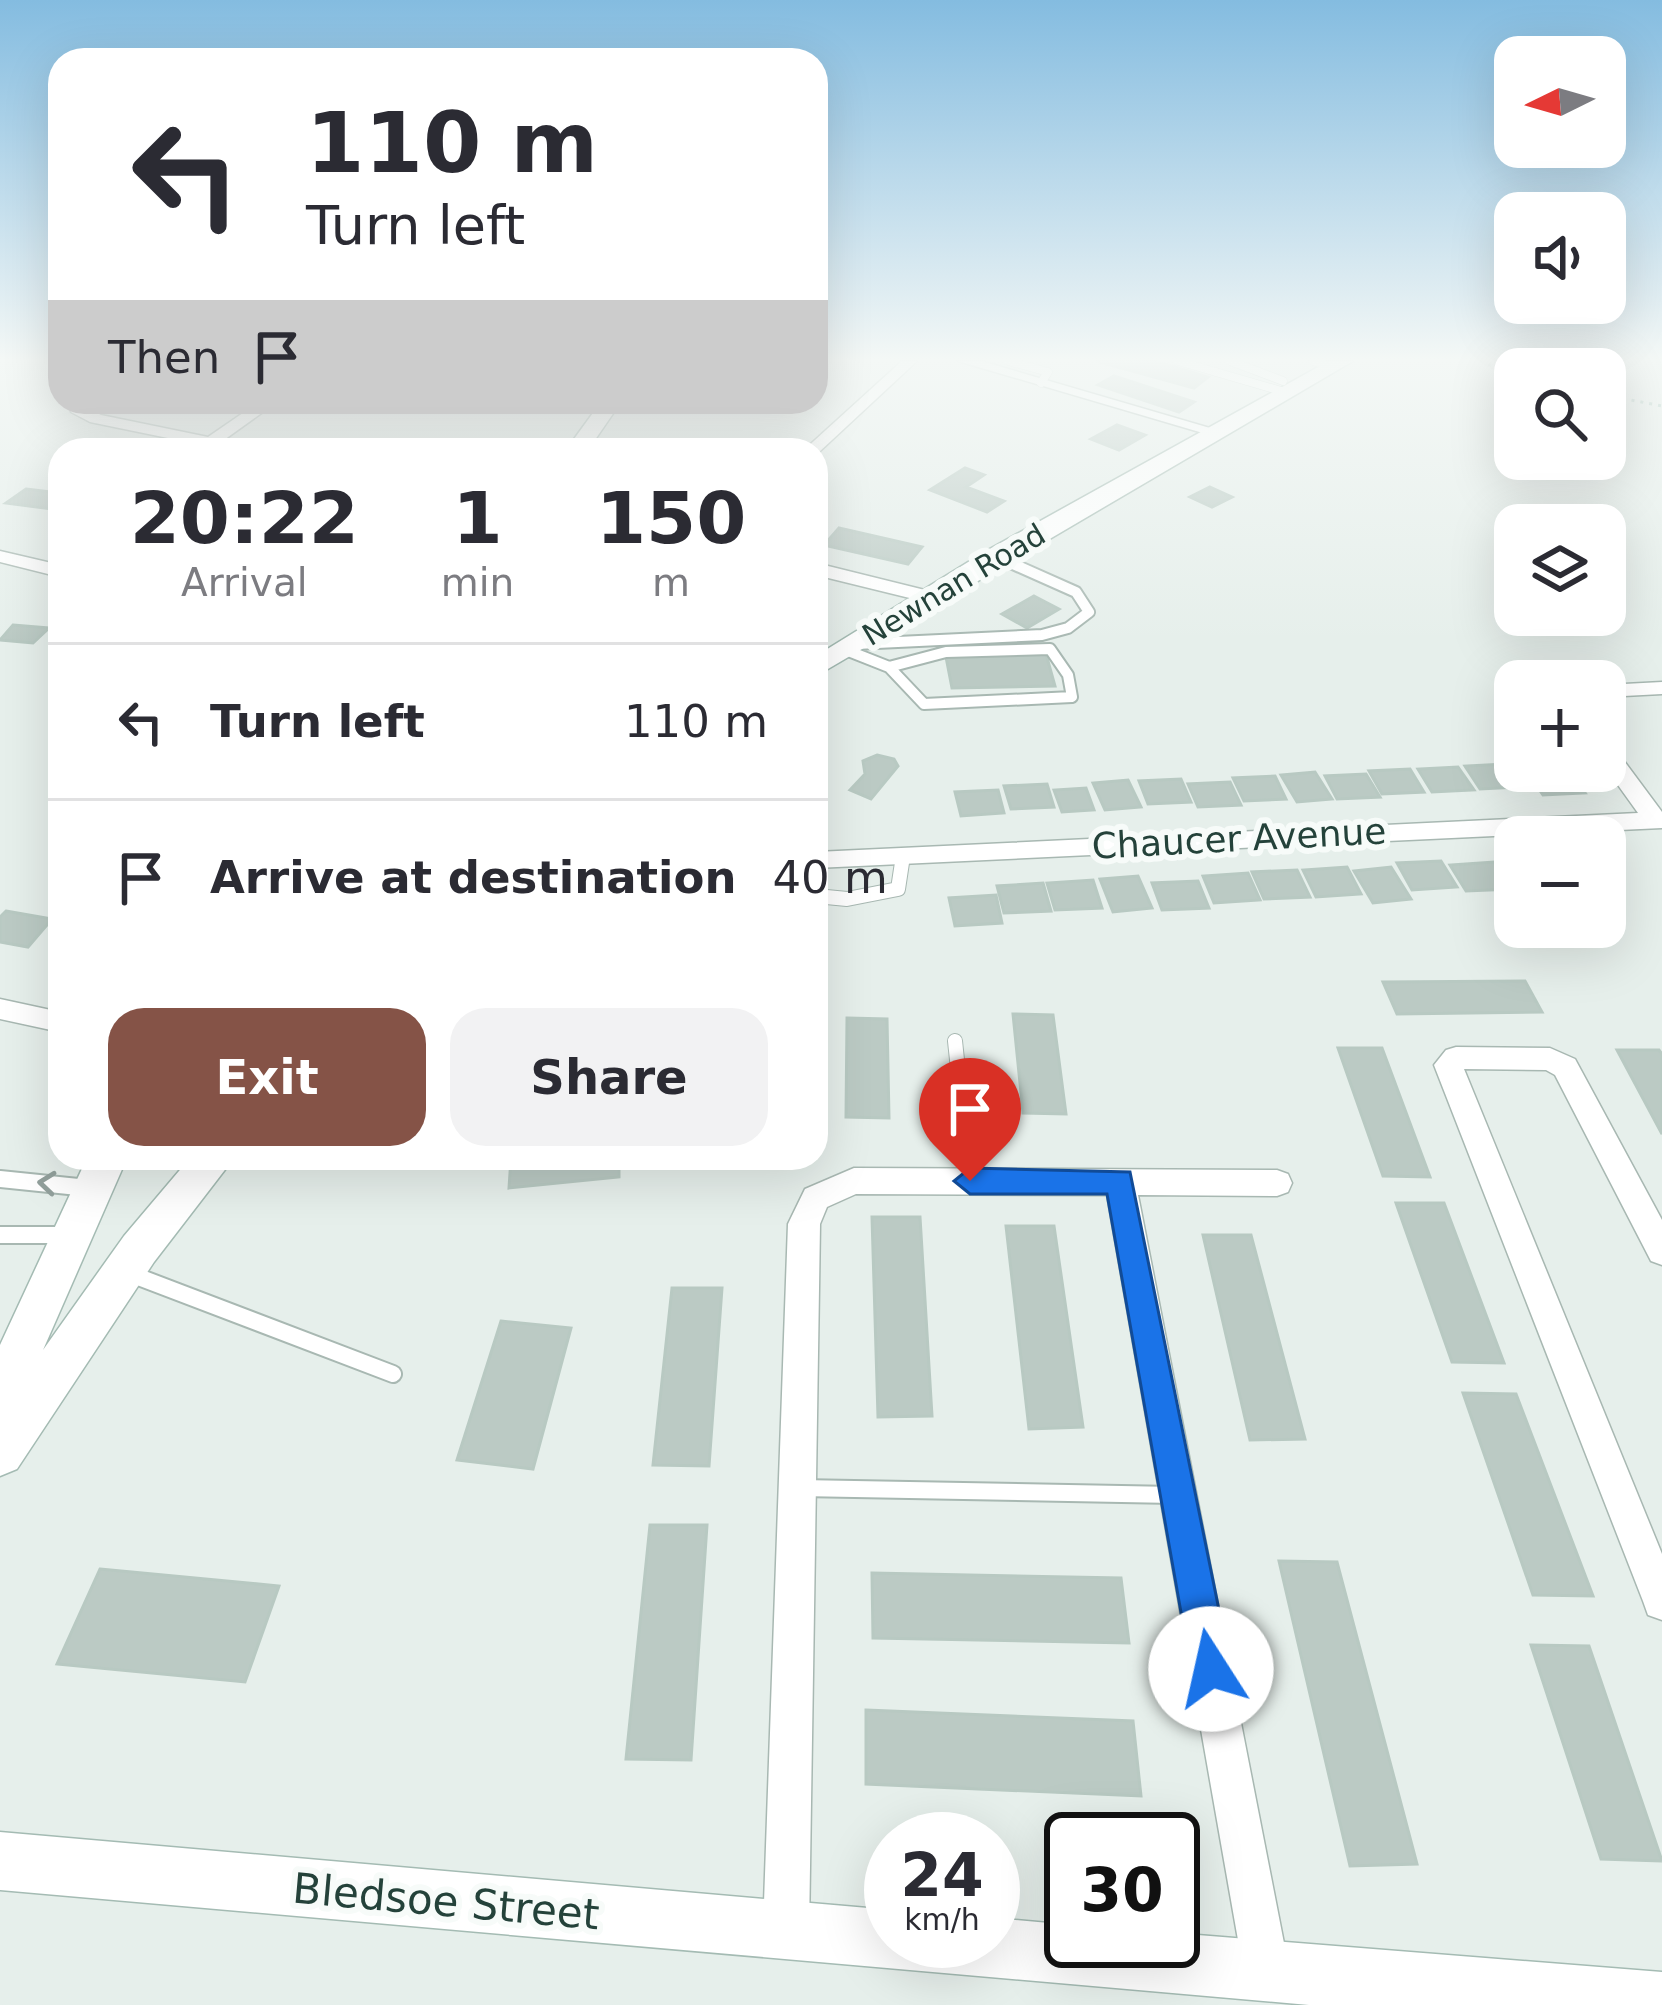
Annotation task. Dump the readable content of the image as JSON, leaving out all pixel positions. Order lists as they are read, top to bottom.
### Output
{
  "streets": {
    "main road": ["Newnan Road", "Bledsoe Street"],
    "street": ["Chaucer Avenue"]
  },
  "north": "left",
  "page": {
    "map_buttons": ["+", "−"],
    "turn": ["110 m", "Turn left"],
    "then": "Then",
    "eta": [
      "20:22",
      "Arrival",
      "1",
      "min",
      "150",
      "m"
    ],
    "list": [
      {
        "name": "Turn left",
        "value": "110 m"
      },
      {
        "name": "Arrive at destination",
        "value": "40 m"
      }
    ],
    "buttons": ["Exit", "Share"],
    "speed": "24 km/h",
    "limit": "30"
  }
}
